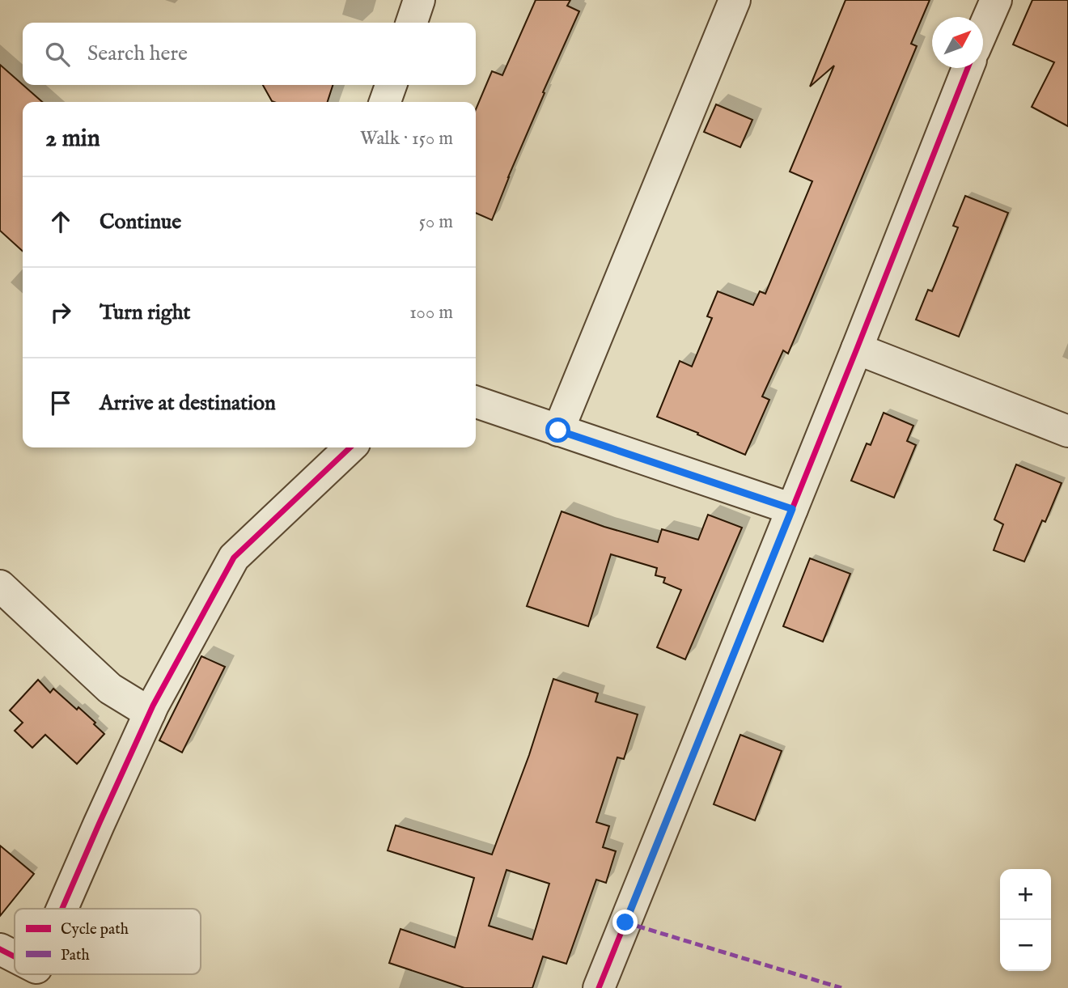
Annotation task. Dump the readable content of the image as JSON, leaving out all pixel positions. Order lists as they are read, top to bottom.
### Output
{
  "legend": ["Cycle path", "Path"],
  "north": "top right",
  "page": {
    "search": "Search here",
    "heading": ["2 min", "Walk · 150 m"],
    "list": [
      ["Continue", "50 m"],
      ["Turn right", "100 m"],
      "Arrive at destination"
    ],
    "map_buttons": ["+", "−"]
  }
}
